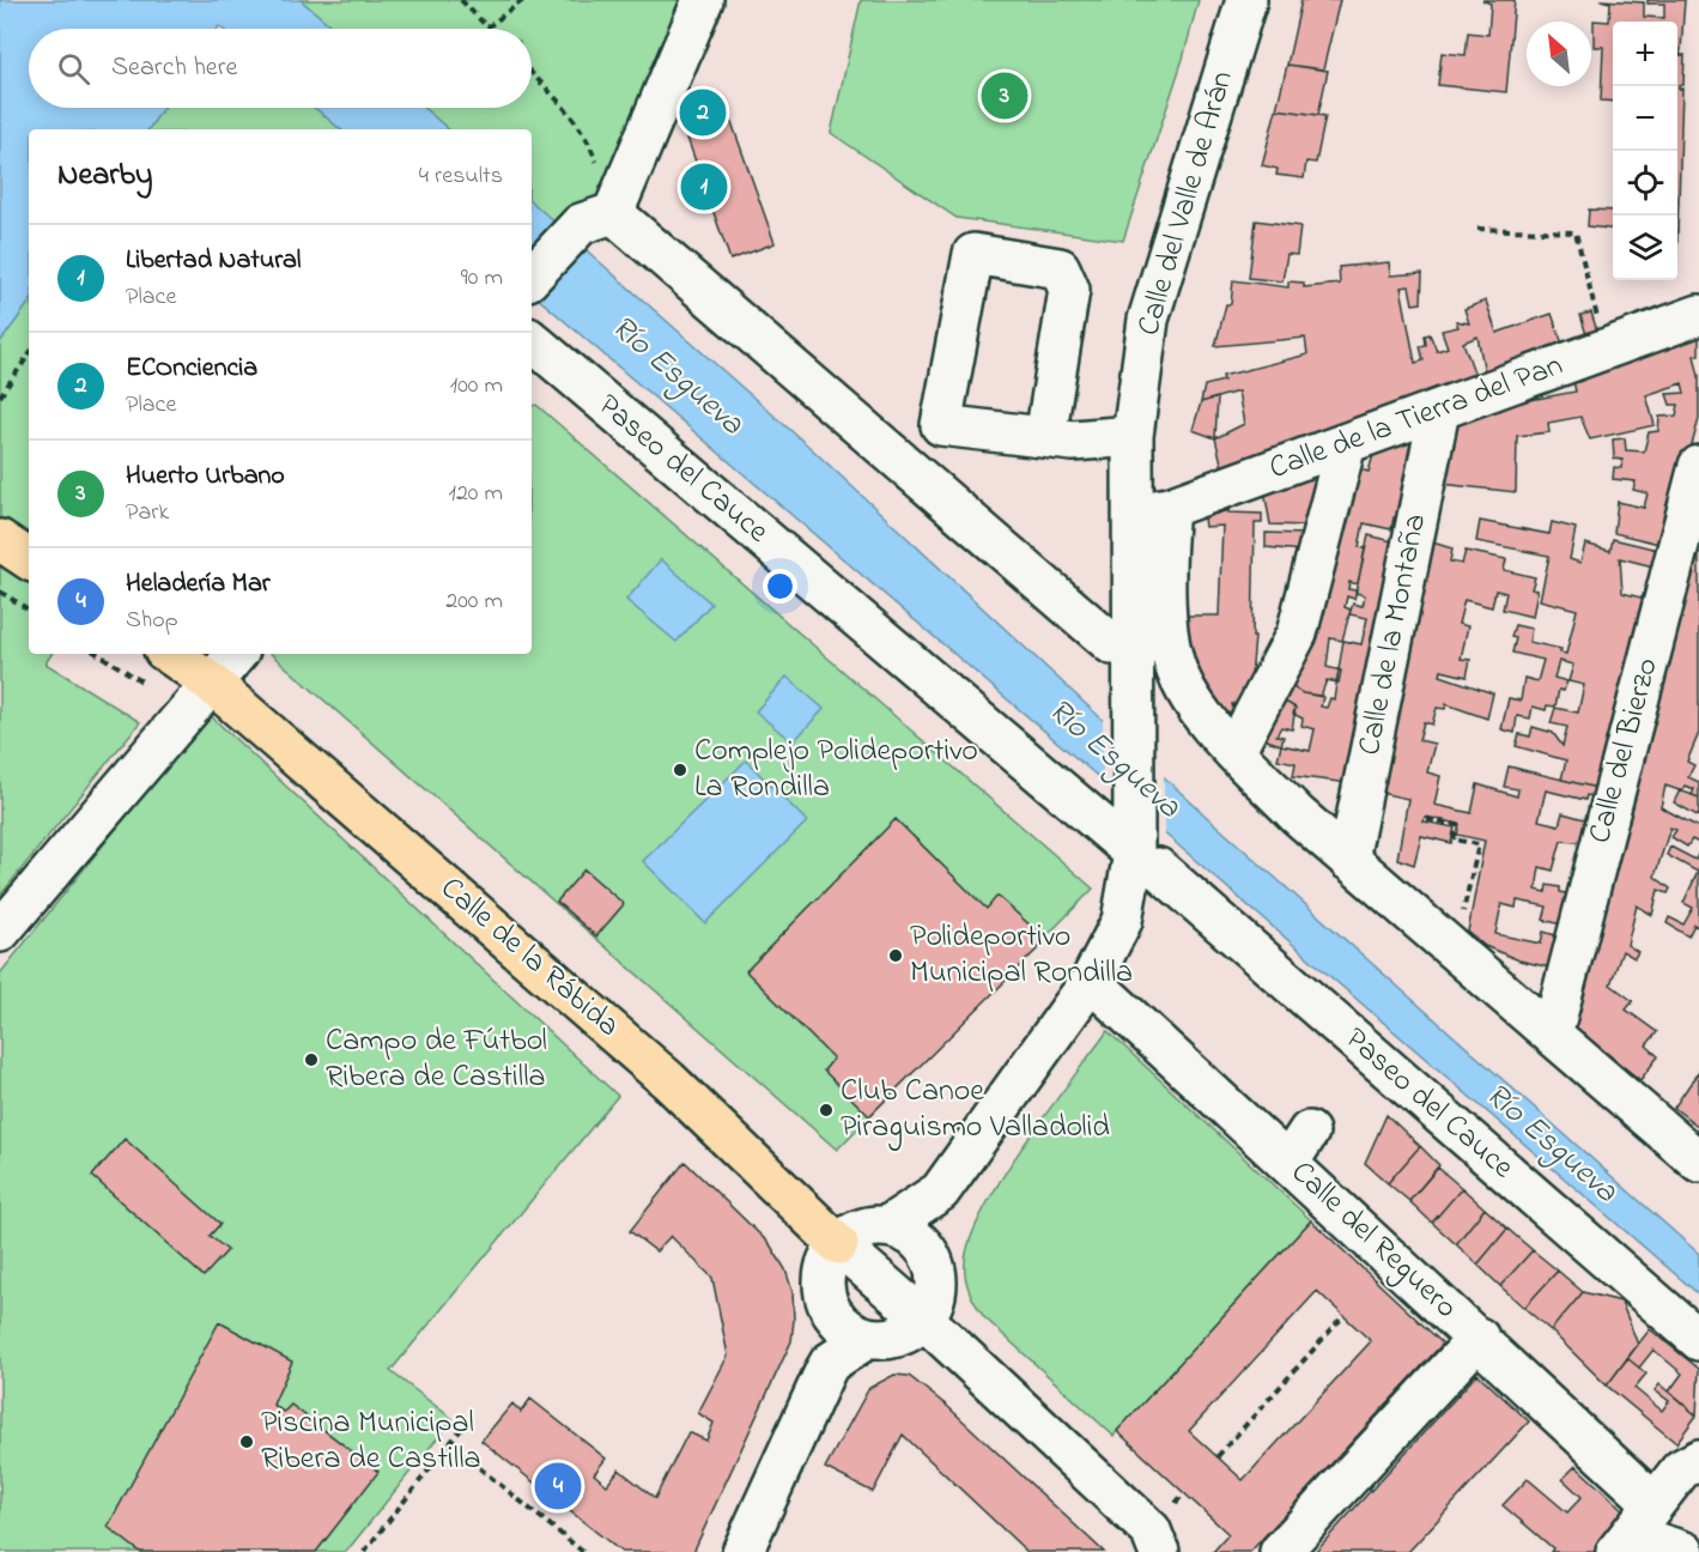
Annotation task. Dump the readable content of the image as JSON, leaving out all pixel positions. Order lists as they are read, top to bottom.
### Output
{
  "streets": {
    "main road": ["Calle de la Rábida"],
    "street": [
      "Calle del Valle de Arán",
      "Calle de la Tierra del Pan",
      "Paseo del Cauce",
      "Calle de la Montaña",
      "Calle del Bierzo",
      "Calle del Reguero"
    ]
  },
  "crossings": [
    ["Calle del Valle de Arán", "Calle de la Tierra del Pan"],
    ["Calle del Valle de Arán", "Paseo del Cauce"],
    ["Calle del Valle de Arán", "Calle del Reguero"],
    ["Calle de la Tierra del Pan", "Calle de la Montaña"]
  ],
  "water": ["Río Esgueva"],
  "places": [
    "Complejo Polideportivo La Rondilla",
    "Polideportivo Municipal Rondilla",
    "Campo de Fútbol Ribera de Castilla",
    "Club Canoe Piraguismo Valladolid",
    "Piscina Municipal Ribera de Castilla"
  ],
  "north": "top left",
  "page": {
    "map_buttons": ["+", "−"],
    "search": "Search here",
    "pins": [
      "3",
      "2",
      "1",
      "4"
    ],
    "heading": ["Nearby", "4 results"],
    "list": [
      {
        "mark": "1",
        "name": "Libertad Natural",
        "note": "Place",
        "value": "90 m"
      },
      {
        "mark": "2",
        "name": "ECOnciencia",
        "note": "Place",
        "value": "100 m"
      },
      {
        "mark": "3",
        "name": "Huerto Urbano",
        "note": "Park",
        "value": "120 m"
      },
      {
        "mark": "4",
        "name": "Heladería Mar",
        "note": "Shop",
        "value": "200 m"
      }
    ]
  }
}
